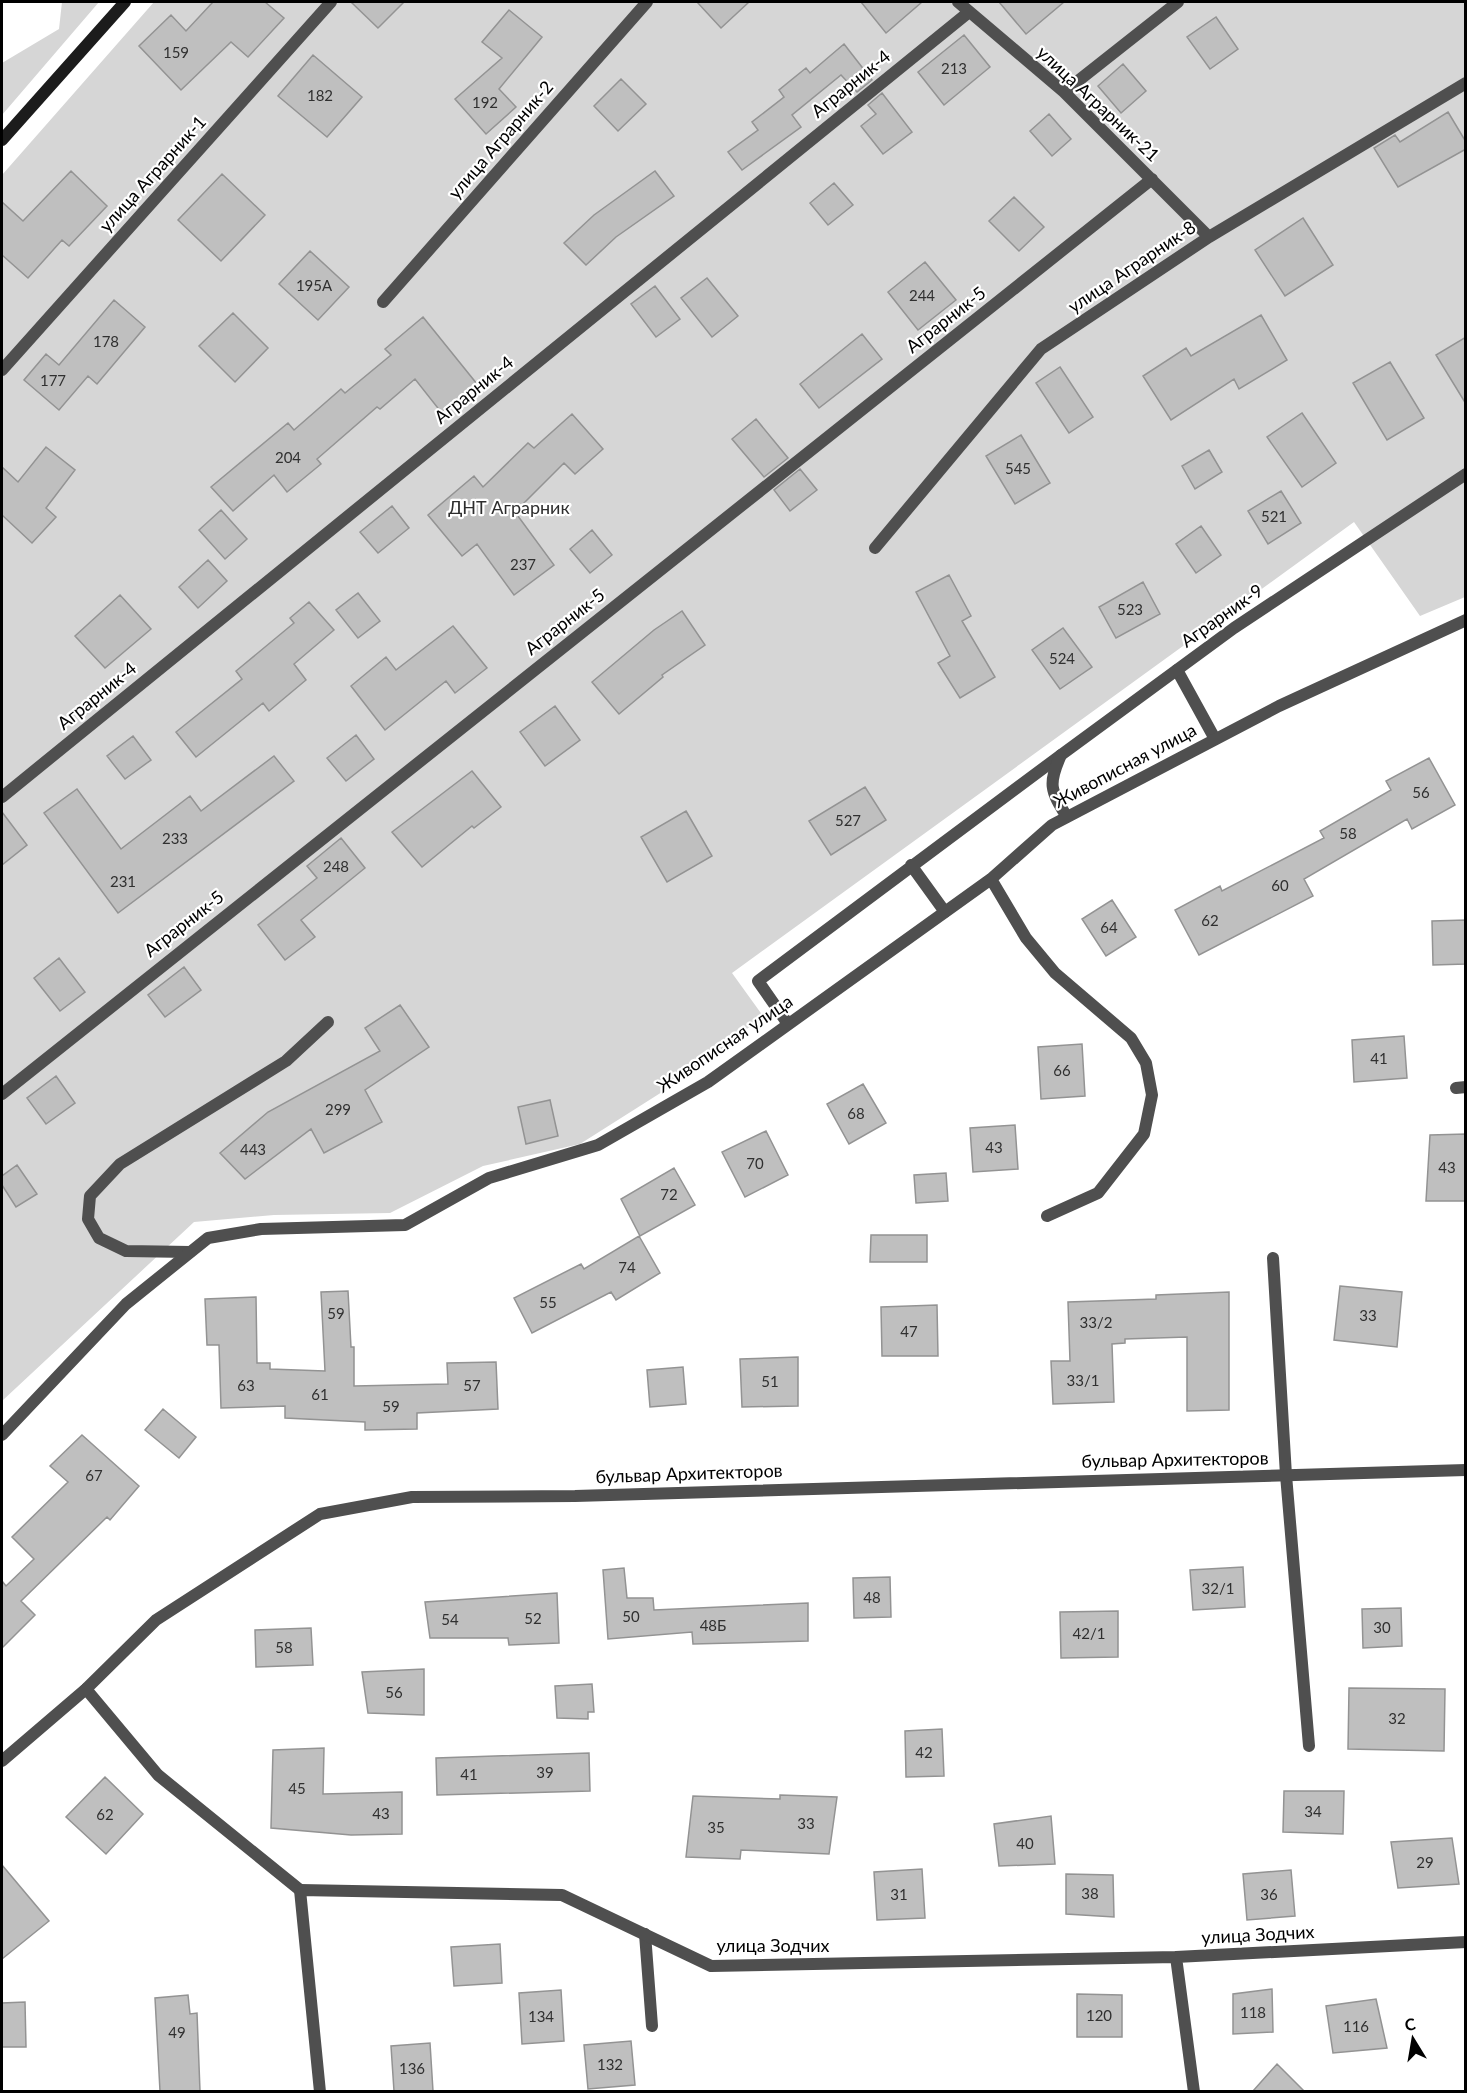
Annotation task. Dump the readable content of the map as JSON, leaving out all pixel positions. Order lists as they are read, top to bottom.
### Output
{
  "streets": {
    "street": [
      "Аграрник-4",
      "улица Аграрник-21",
      "улица Аграрник-2",
      "улица Аграрник-1",
      "улица Аграрник-8",
      "Аграрник-5",
      "Аграрник-9",
      "Живописная улица",
      "бульвар Архитекторов",
      "улица Зодчих"
    ]
  },
  "crossings": [
    ["Аграрник-4", "улица Аграрник-21"],
    ["улица Аграрник-21", "улица Аграрник-8"],
    ["улица Аграрник-21", "Аграрник-5"],
    ["Аграрник-9", "Живописная улица"]
  ],
  "parks": ["ДНТ Аграрник"],
  "house_numbers": [
    "159",
    "213",
    "182",
    "192",
    "195А",
    "244",
    "178",
    "177",
    "204",
    "545",
    "521",
    "237",
    "523",
    "524",
    "56",
    "527",
    "58",
    "233",
    "248",
    "231",
    "60",
    "62",
    "64",
    "41",
    "66",
    "299",
    "68",
    "43",
    "443",
    "70",
    "43",
    "72",
    "74",
    "55",
    "59",
    "33",
    "33/2",
    "47",
    "33/1",
    "51",
    "63",
    "57",
    "61",
    "59",
    "67",
    "32/1",
    "48",
    "50",
    "52",
    "54",
    "48Б",
    "30",
    "42/1",
    "58",
    "56",
    "32",
    "42",
    "39",
    "41",
    "45",
    "34",
    "43",
    "62",
    "33",
    "35",
    "40",
    "29",
    "38",
    "31",
    "36",
    "118",
    "120",
    "134",
    "116",
    "49",
    "132",
    "136"
  ],
  "north": "top"
}
